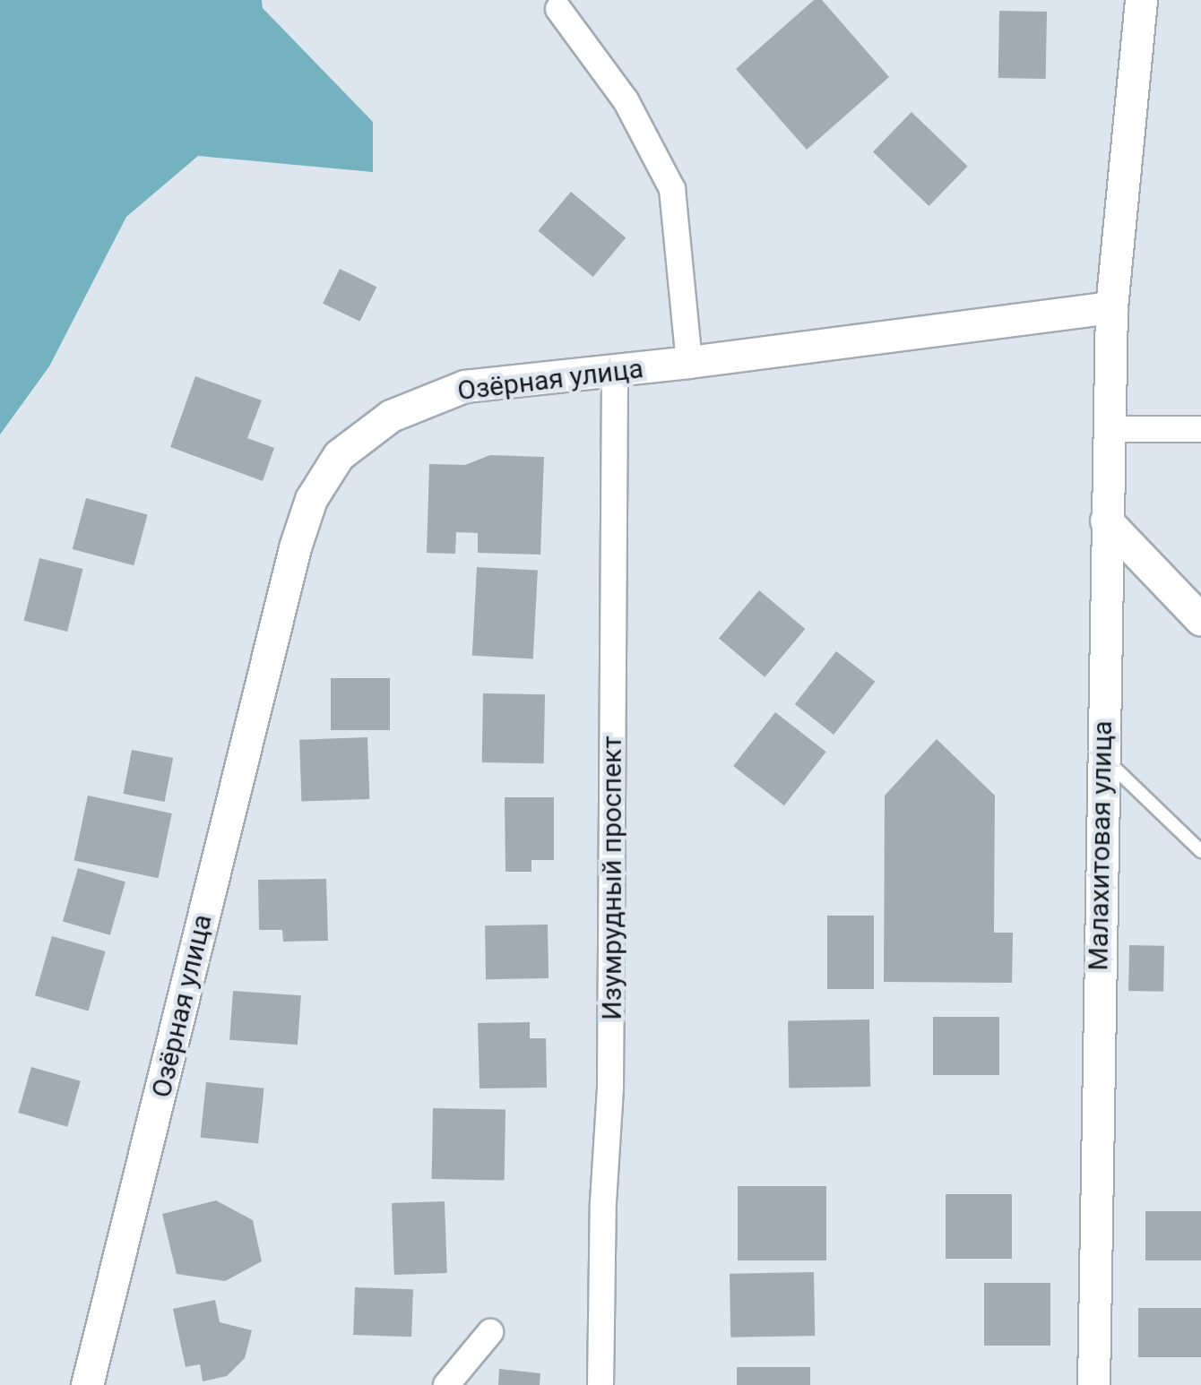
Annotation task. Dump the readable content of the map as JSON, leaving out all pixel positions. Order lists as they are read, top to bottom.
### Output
{
  "streets": {
    "street": ["Озёрная улица", "Малахитовая улица", "Изумрудный проспект"]
  },
  "crossings": [
    ["Озёрная улица", "Малахитовая улица"],
    ["Озёрная улица", "Изумрудный проспект"]
  ]
}
